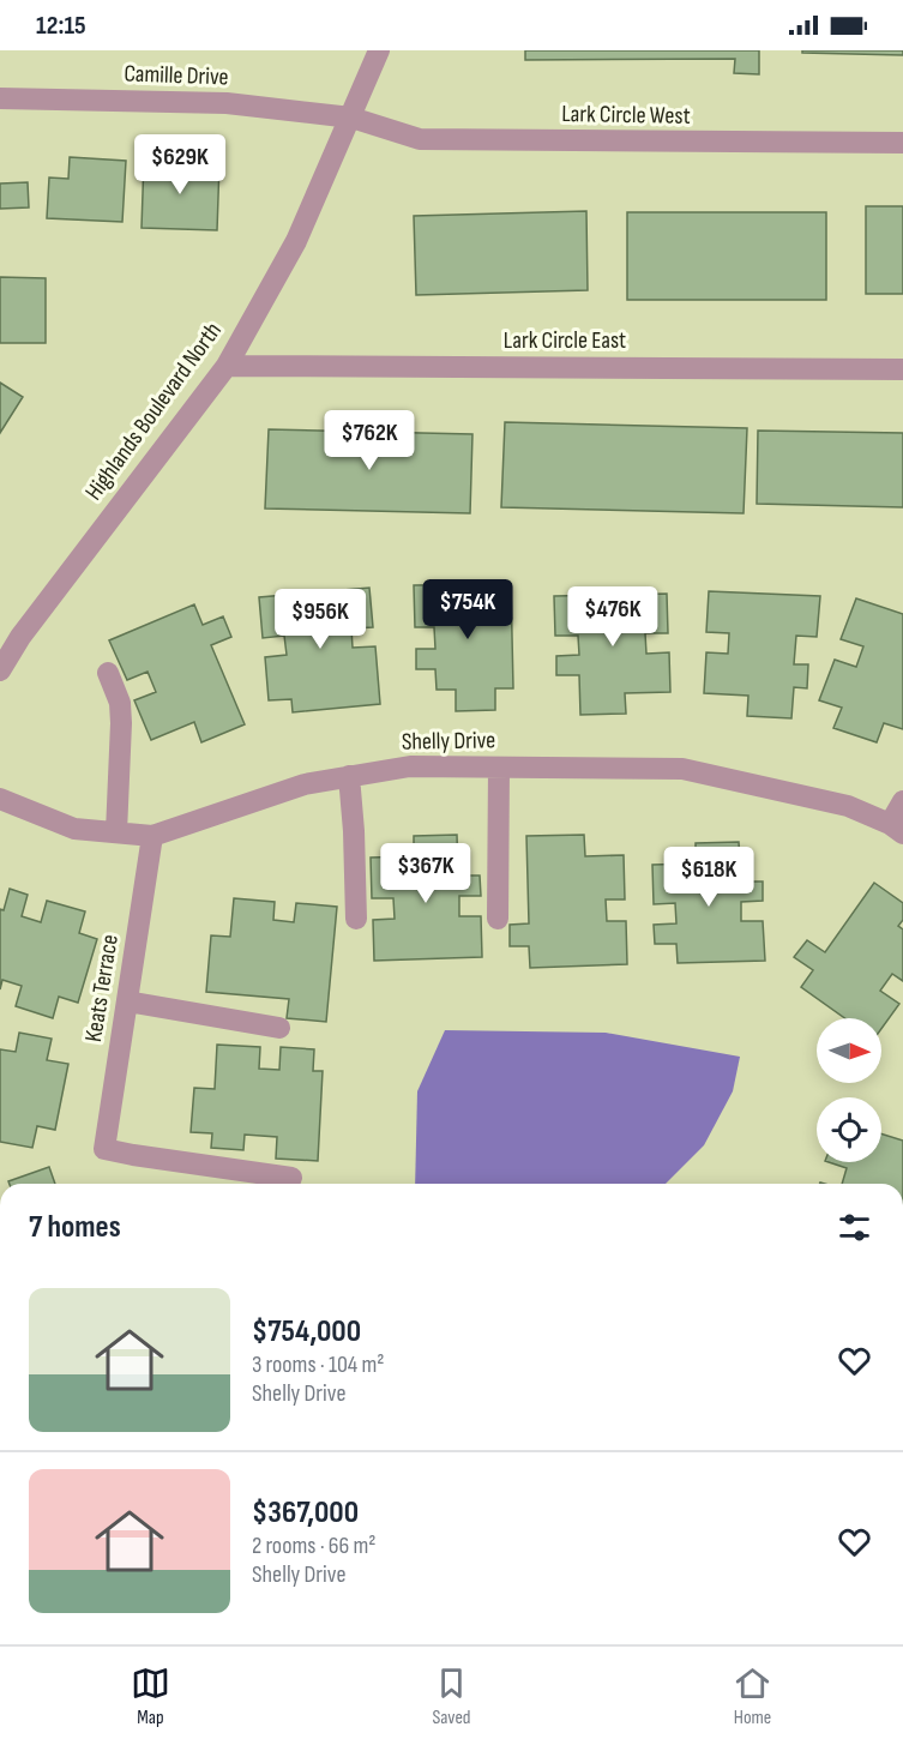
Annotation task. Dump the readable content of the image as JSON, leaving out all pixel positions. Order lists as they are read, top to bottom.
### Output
{
  "streets": {
    "street": [
      "Camille Drive",
      "Lark Circle West",
      "Lark Circle East",
      "Highlands Boulevard North",
      "Shelly Drive",
      "Keats Terrace"
    ]
  },
  "crossings": [
    ["Camille Drive", "Lark Circle West"],
    ["Camille Drive", "Highlands Boulevard North"],
    ["Lark Circle West", "Highlands Boulevard North"],
    ["Lark Circle East", "Highlands Boulevard North"],
    ["Shelly Drive", "Keats Terrace"]
  ],
  "north": "right",
  "page": {
    "status": "12:15",
    "price": [
      "$629K",
      "$762K",
      "$754K",
      "$476K",
      "$956K",
      "$367K",
      "$618K"
    ],
    "heading": "7 homes",
    "list": [
      {
        "name": "$754,000",
        "note": "3 rooms · 104 m² · Shelly Drive"
      },
      {
        "name": "$367,000",
        "note": "2 rooms · 66 m² · Shelly Drive"
      }
    ],
    "tabs": ["Map", "Saved", "Home"]
  }
}
